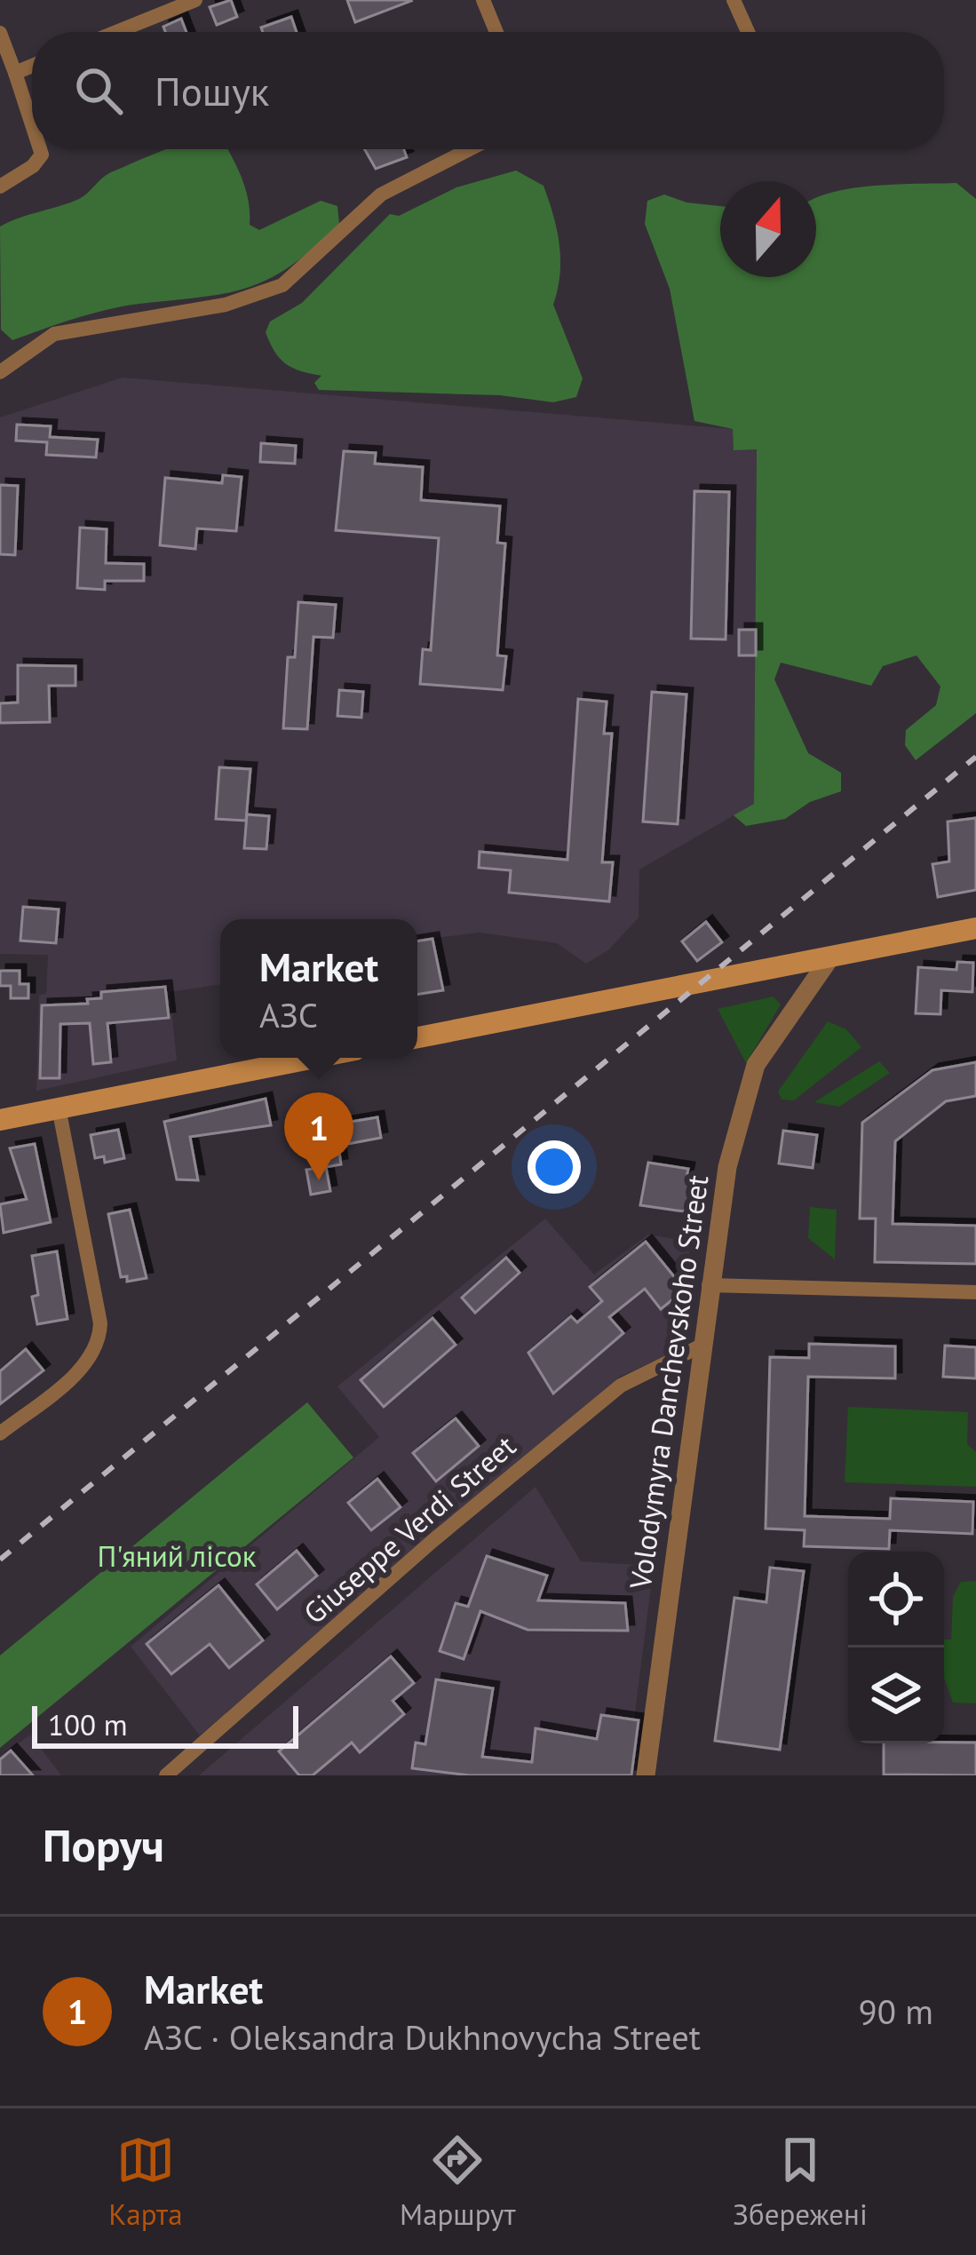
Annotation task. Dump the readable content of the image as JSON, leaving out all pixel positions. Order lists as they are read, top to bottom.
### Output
{
  "streets": {
    "street": ["Volodymyra Danchevskoho Street", "Giuseppe Verdi Street"]
  },
  "crossings": [
    ["Volodymyra Danchevskoho Street", "Giuseppe Verdi Street"]
  ],
  "parks": ["П'яний лісок"],
  "scale_bar": "100 m",
  "north": "top",
  "page": {
    "search": "Пошук",
    "popup": ["Market", "АЗС"],
    "pins": "1",
    "scale": "100 m",
    "heading": "Поруч",
    "list": [
      {
        "mark": "1",
        "name": "Market",
        "note": "АЗС · Oleksandra Dukhnovycha Street",
        "value": "90 m"
      }
    ],
    "nav": ["Карта", "Маршрут", "Збережені"]
  }
}
